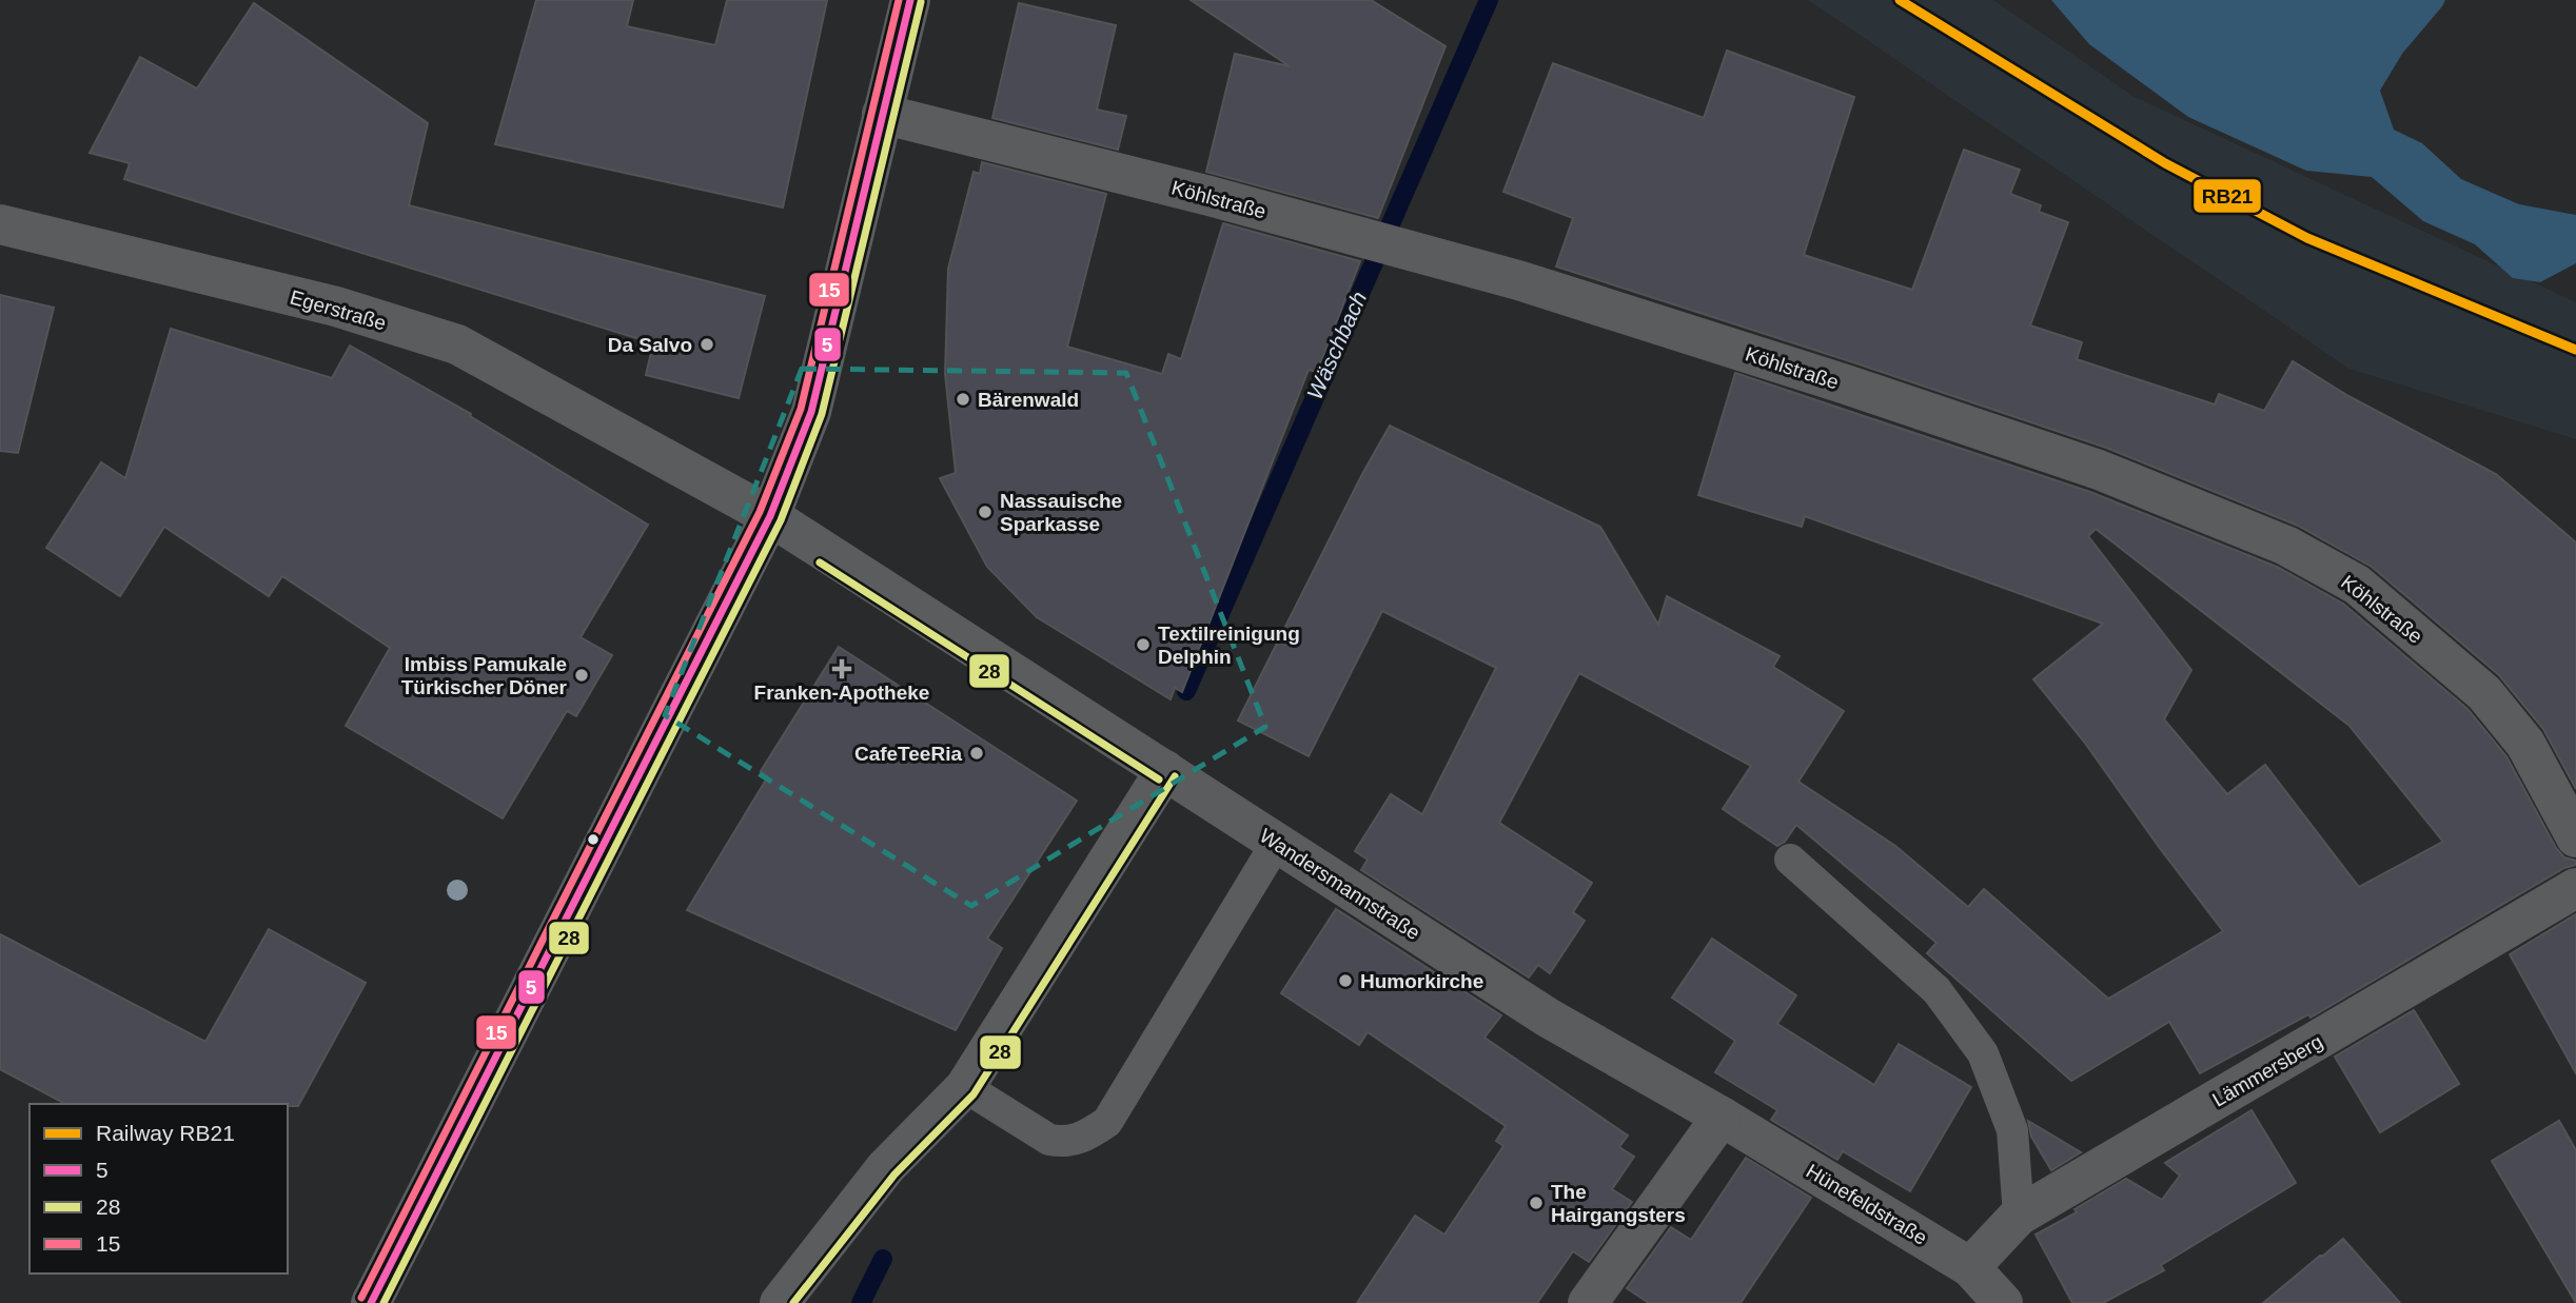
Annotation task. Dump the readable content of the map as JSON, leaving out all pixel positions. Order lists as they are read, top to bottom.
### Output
{
  "streets": {
    "street": [
      "Köhlstraße",
      "Egerstraße",
      "Wandersmannstraße",
      "Lämmersberg",
      "Hünefeldstraße"
    ]
  },
  "crossings": [
    ["Egerstraße", "Wandersmannstraße"],
    ["Wandersmannstraße", "Hünefeldstraße"],
    ["Lämmersberg", "Hünefeldstraße"]
  ],
  "water": ["Wäschbach"],
  "places": {
    "other": [
      "Da Salvo",
      "Bärenwald",
      "Nassauische Sparkasse",
      "Textilreinigung Delphin",
      "Imbiss Pamukale Türkischer Döner",
      "CafeTeeRia",
      "Humorkirche",
      "The Hairgangsters"
    ],
    "health": ["Franken-Apotheke"]
  },
  "lines": [
    "rail line RB21",
    "transit line 5",
    "transit line 15",
    "transit line 28"
  ],
  "legend": [
    "Railway RB21",
    "5",
    "28",
    "15"
  ]
}
